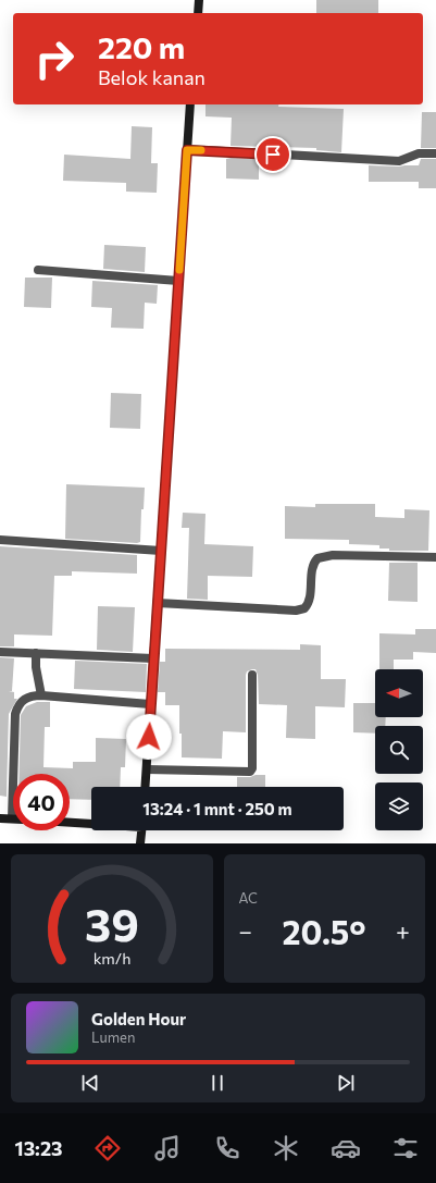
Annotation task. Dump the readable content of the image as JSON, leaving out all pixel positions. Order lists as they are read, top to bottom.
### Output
{
  "north": "left",
  "page": {
    "turn": ["220 m", "Belok kanan"],
    "limit": "40",
    "trip": "13:24 · 1 mnt · 250 m",
    "tile": "AC",
    "heat": ["−", "20.5°", "+"],
    "song": ["Golden Hour", "Lumen"],
    "tabs": "13:23",
    "gauge": ["39", "km/h"]
  }
}
